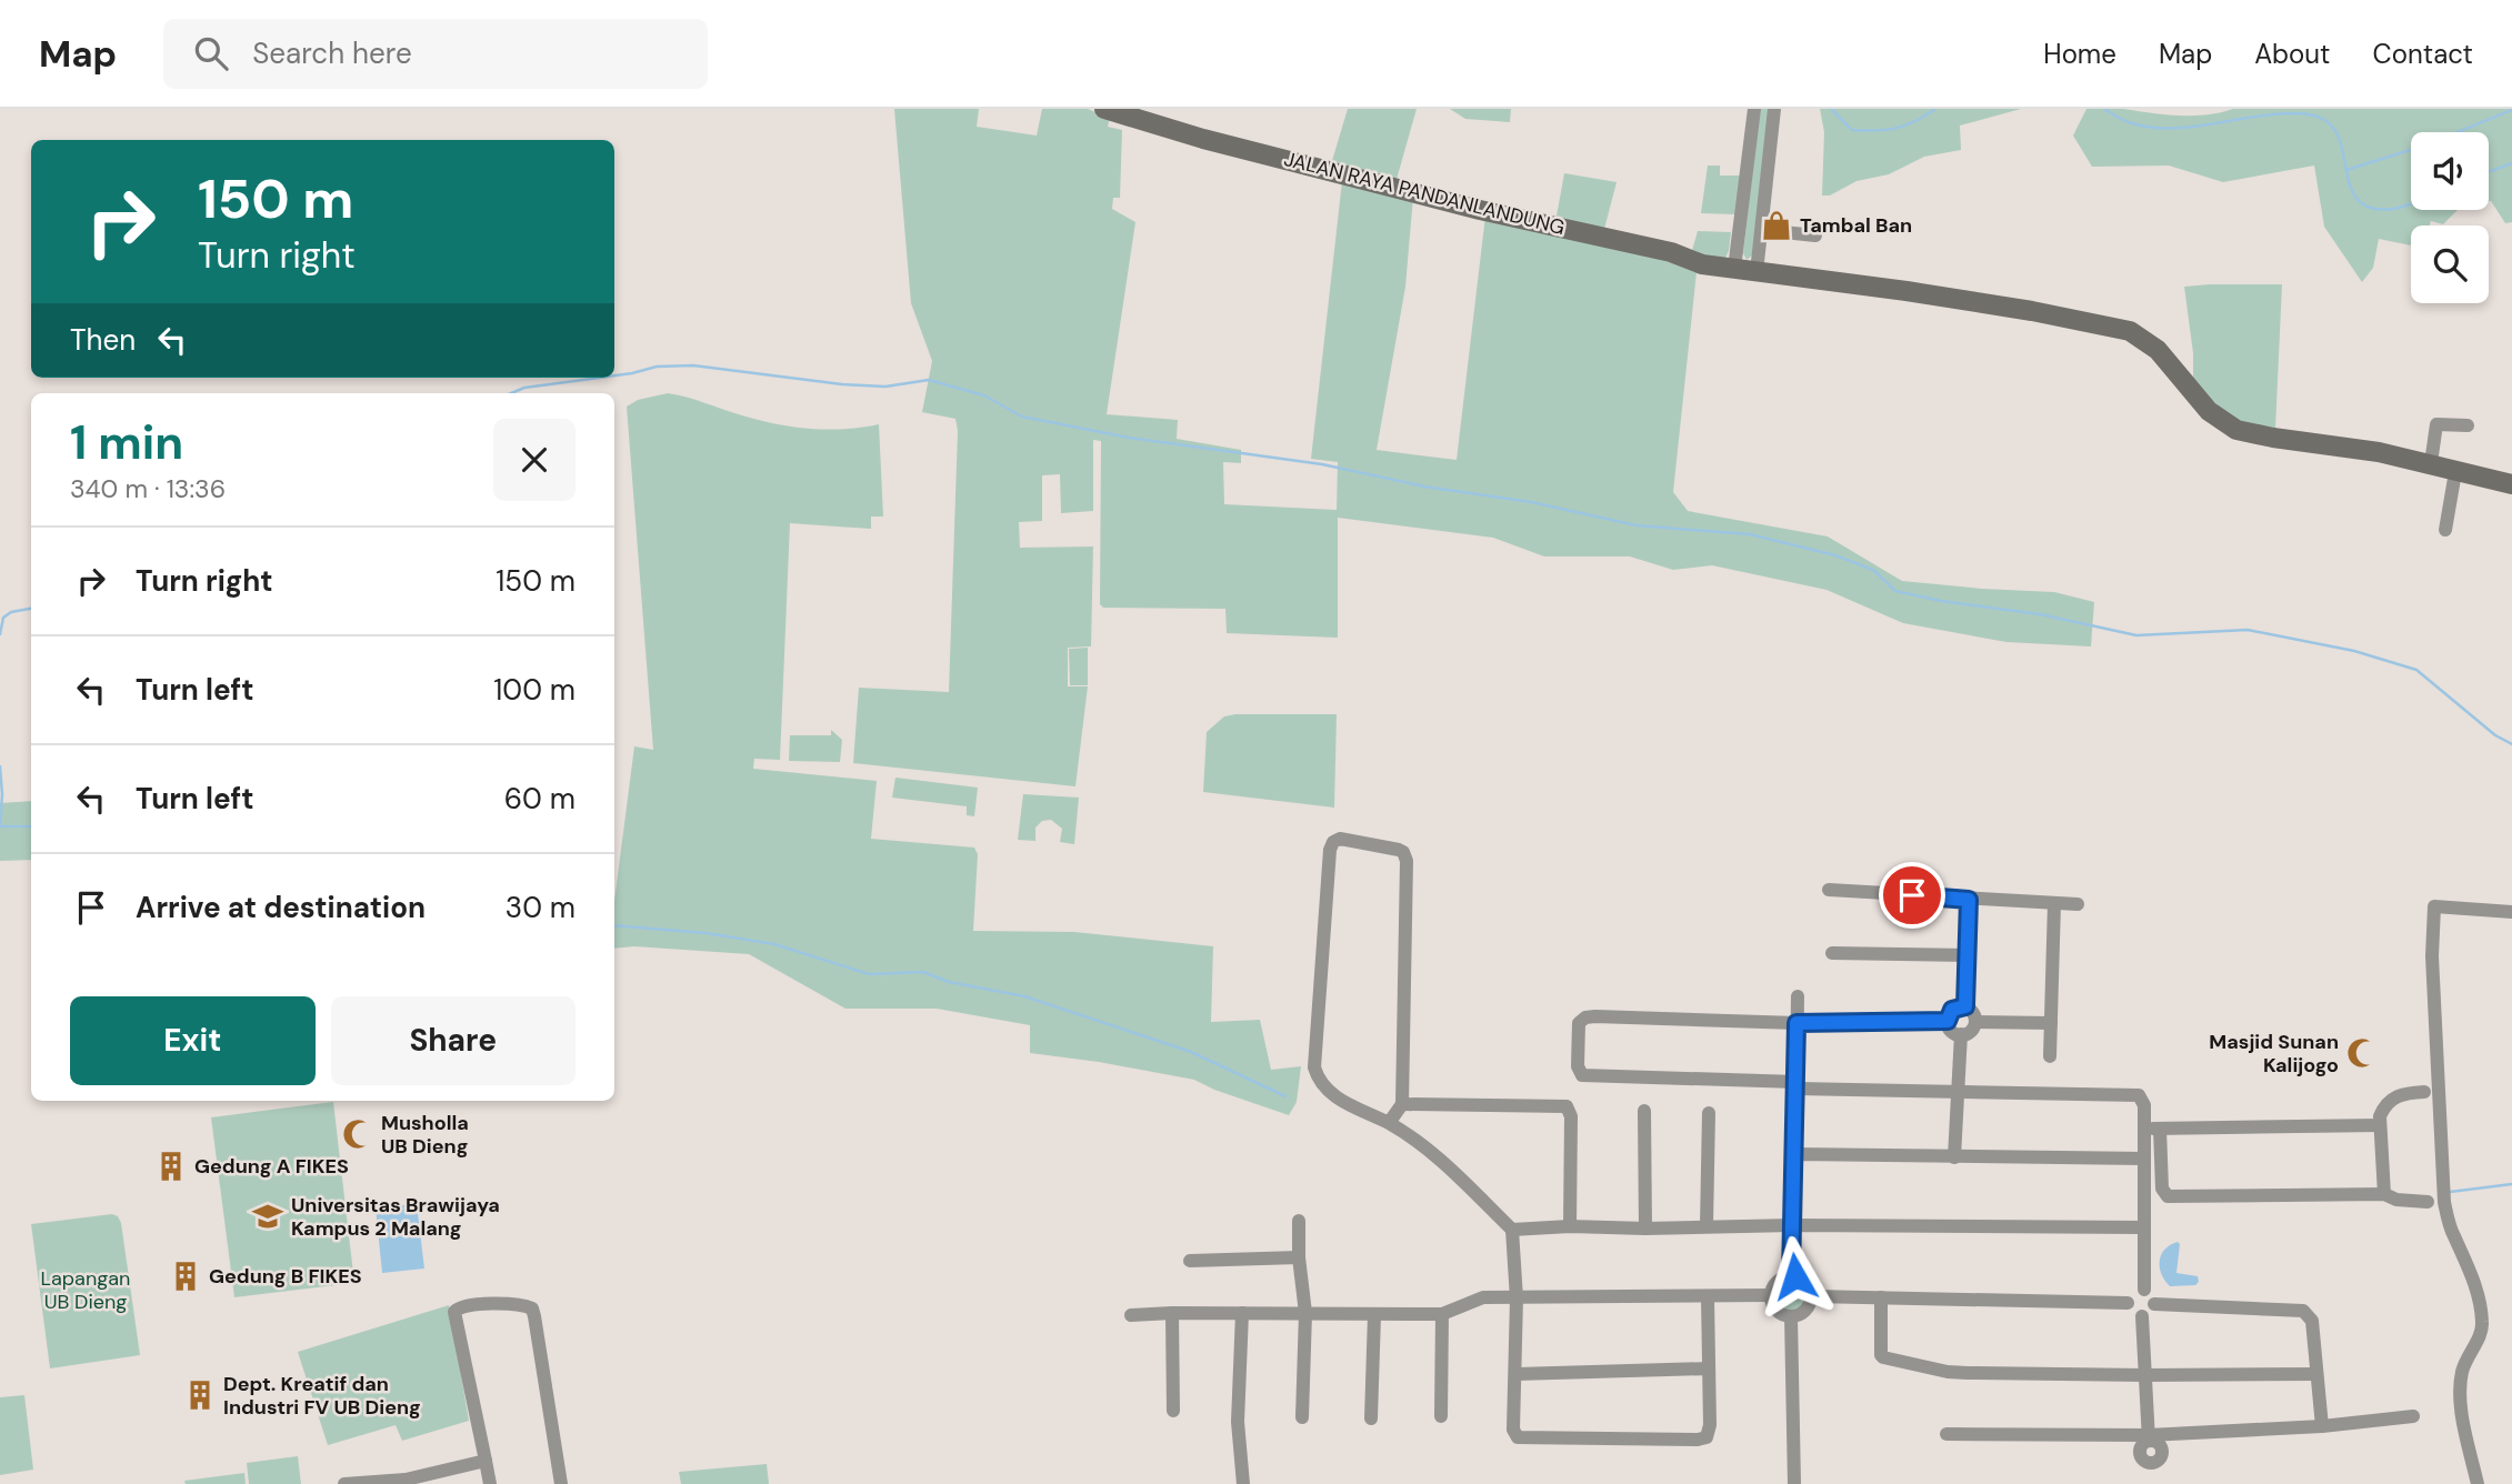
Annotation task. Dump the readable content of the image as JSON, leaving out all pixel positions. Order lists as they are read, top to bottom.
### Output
{
  "streets": {
    "street": ["JALAN RAYA PANDANLANDUNG"]
  },
  "parks": ["Lapangan UB Dieng"],
  "places": {
    "shop": ["Tambal Ban"],
    "mosque": ["Masjid Sunan Kalijogo", "Musholla UB Dieng"],
    "building": ["Gedung A FIKES", "Gedung B FIKES", "Dept. Kreatif dan Industri FV UB Dieng"],
    "school or university": ["Universitas Brawijaya Kampus 2 Malang"]
  },
  "page": {
    "header": "Map",
    "search": "Search here",
    "nav": [
      "Home",
      "Map",
      "About",
      "Contact"
    ],
    "turn": ["150 m", "Turn right"],
    "then": "Then",
    "heading": ["1 min", "340 m · 13:36"],
    "list": [
      {
        "name": "Turn right",
        "value": "150 m"
      },
      {
        "name": "Turn left",
        "value": "100 m"
      },
      {
        "name": "Turn left",
        "value": "60 m"
      },
      {
        "name": "Arrive at destination",
        "value": "30 m"
      }
    ],
    "buttons": ["Exit", "Share"]
  }
}
